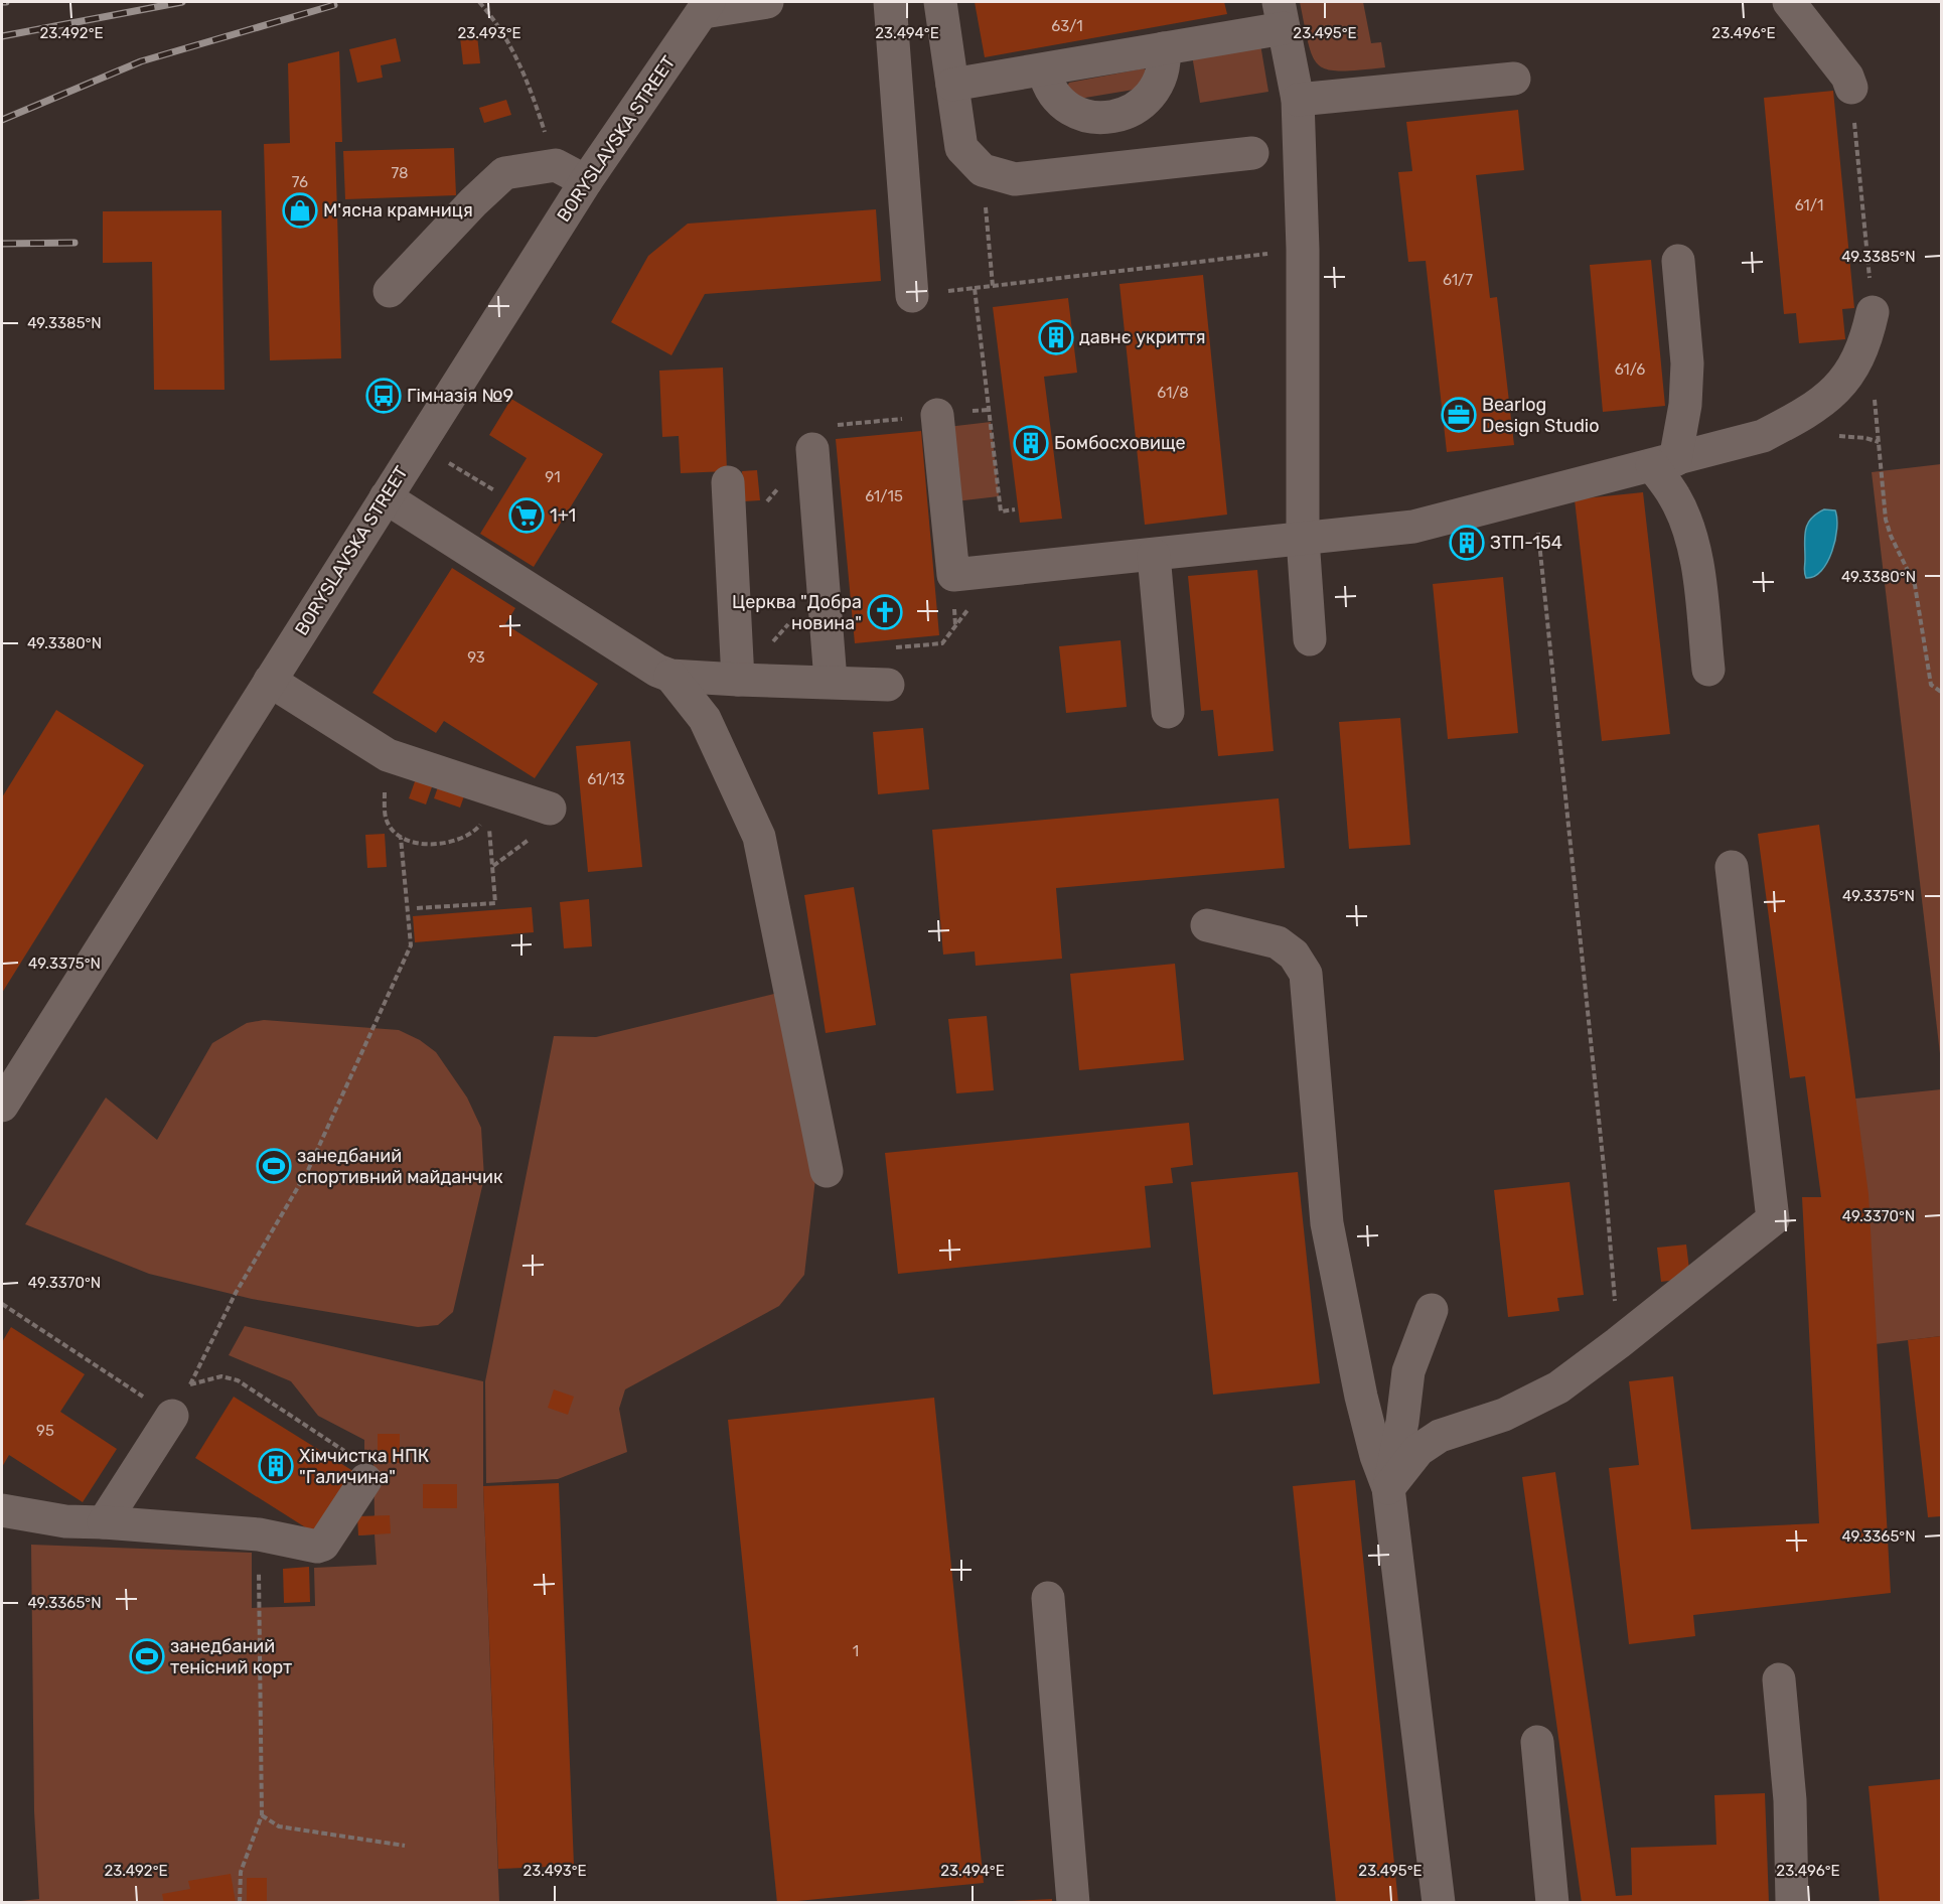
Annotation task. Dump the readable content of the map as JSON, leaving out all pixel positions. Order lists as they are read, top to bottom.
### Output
{
  "streets": {
    "street": ["BORYSLAVSKA STREET"]
  },
  "places": {
    "shop": ["М'ясна крамниця"],
    "building": [
      "давнє укриття",
      "Бомбосховище",
      "ЗТП-154",
      "Хімчистка НПК \"Галичина\""
    ],
    "bus stop": ["Гімназія №9"],
    "office": ["Bearlog Design Studio"],
    "supermarket": ["1+1"],
    "church": ["Церква \"Добра новина\""],
    "sports": ["занедбаний спортивний майданчик", "занедбаний тенісний корт"]
  },
  "house_numbers": [
    "63/1",
    "78",
    "76",
    "61/1",
    "61/7",
    "61/6",
    "61/8",
    "91",
    "61/15",
    "93",
    "61/13",
    "95",
    "1"
  ],
  "coordinates": [
    "23.492°E",
    "23.493°E",
    "23.494°E",
    "23.495°E",
    "23.496°E",
    "49.3385°N",
    "49.3380°N",
    "49.3375°N",
    "49.3370°N",
    "49.3365°N"
  ]
}
